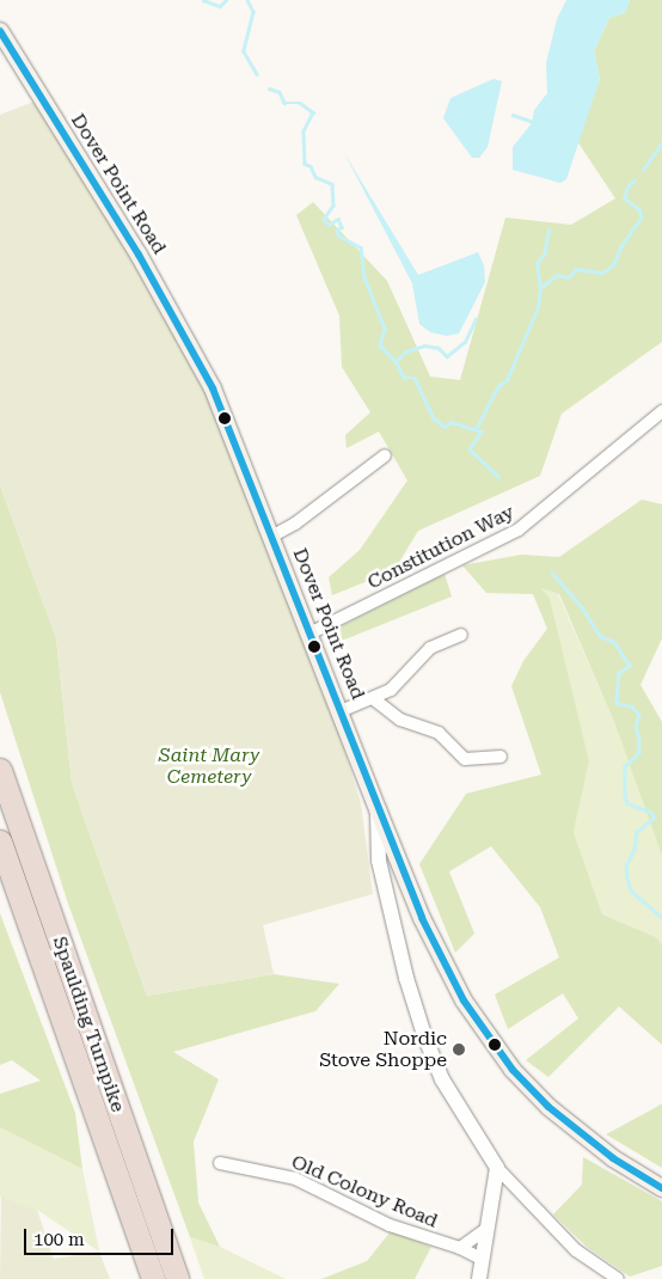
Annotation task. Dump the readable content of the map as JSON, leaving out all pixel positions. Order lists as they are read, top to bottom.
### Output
{
  "streets": {
    "highway": ["Spaulding Turnpike"],
    "main road": ["Dover Point Road"],
    "street": ["Constitution Way", "Old Colony Road"]
  },
  "crossings": [
    ["Dover Point Road", "Constitution Way"]
  ],
  "parks": ["Saint Mary Cemetery"],
  "places": ["Nordic Stove Shoppe"],
  "scale_bar": "100 m"
}
